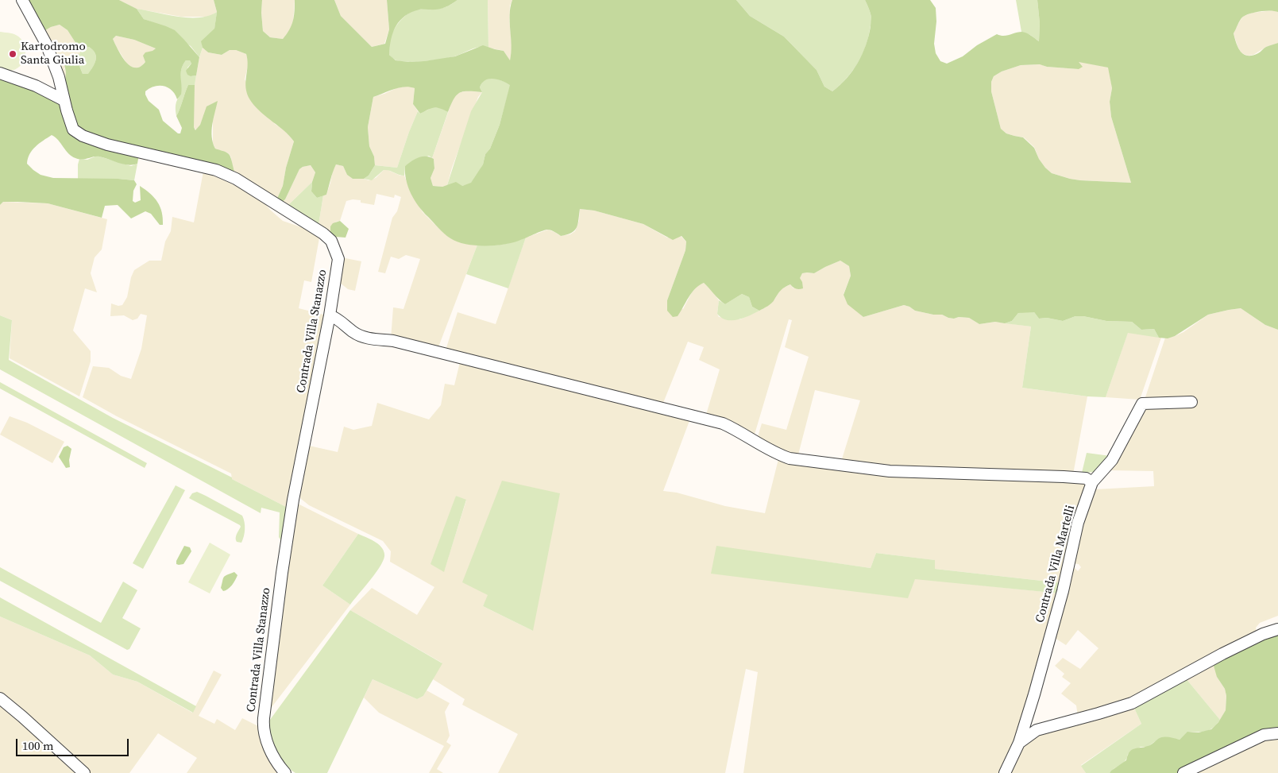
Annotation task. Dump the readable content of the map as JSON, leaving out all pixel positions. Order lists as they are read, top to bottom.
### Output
{
  "streets": {
    "street": ["Contrada Villa Stanazzo", "Contrada Villa Martelli"]
  },
  "places": ["Kartodromo Santa Giulia"],
  "scale_bar": "100 m"
}
